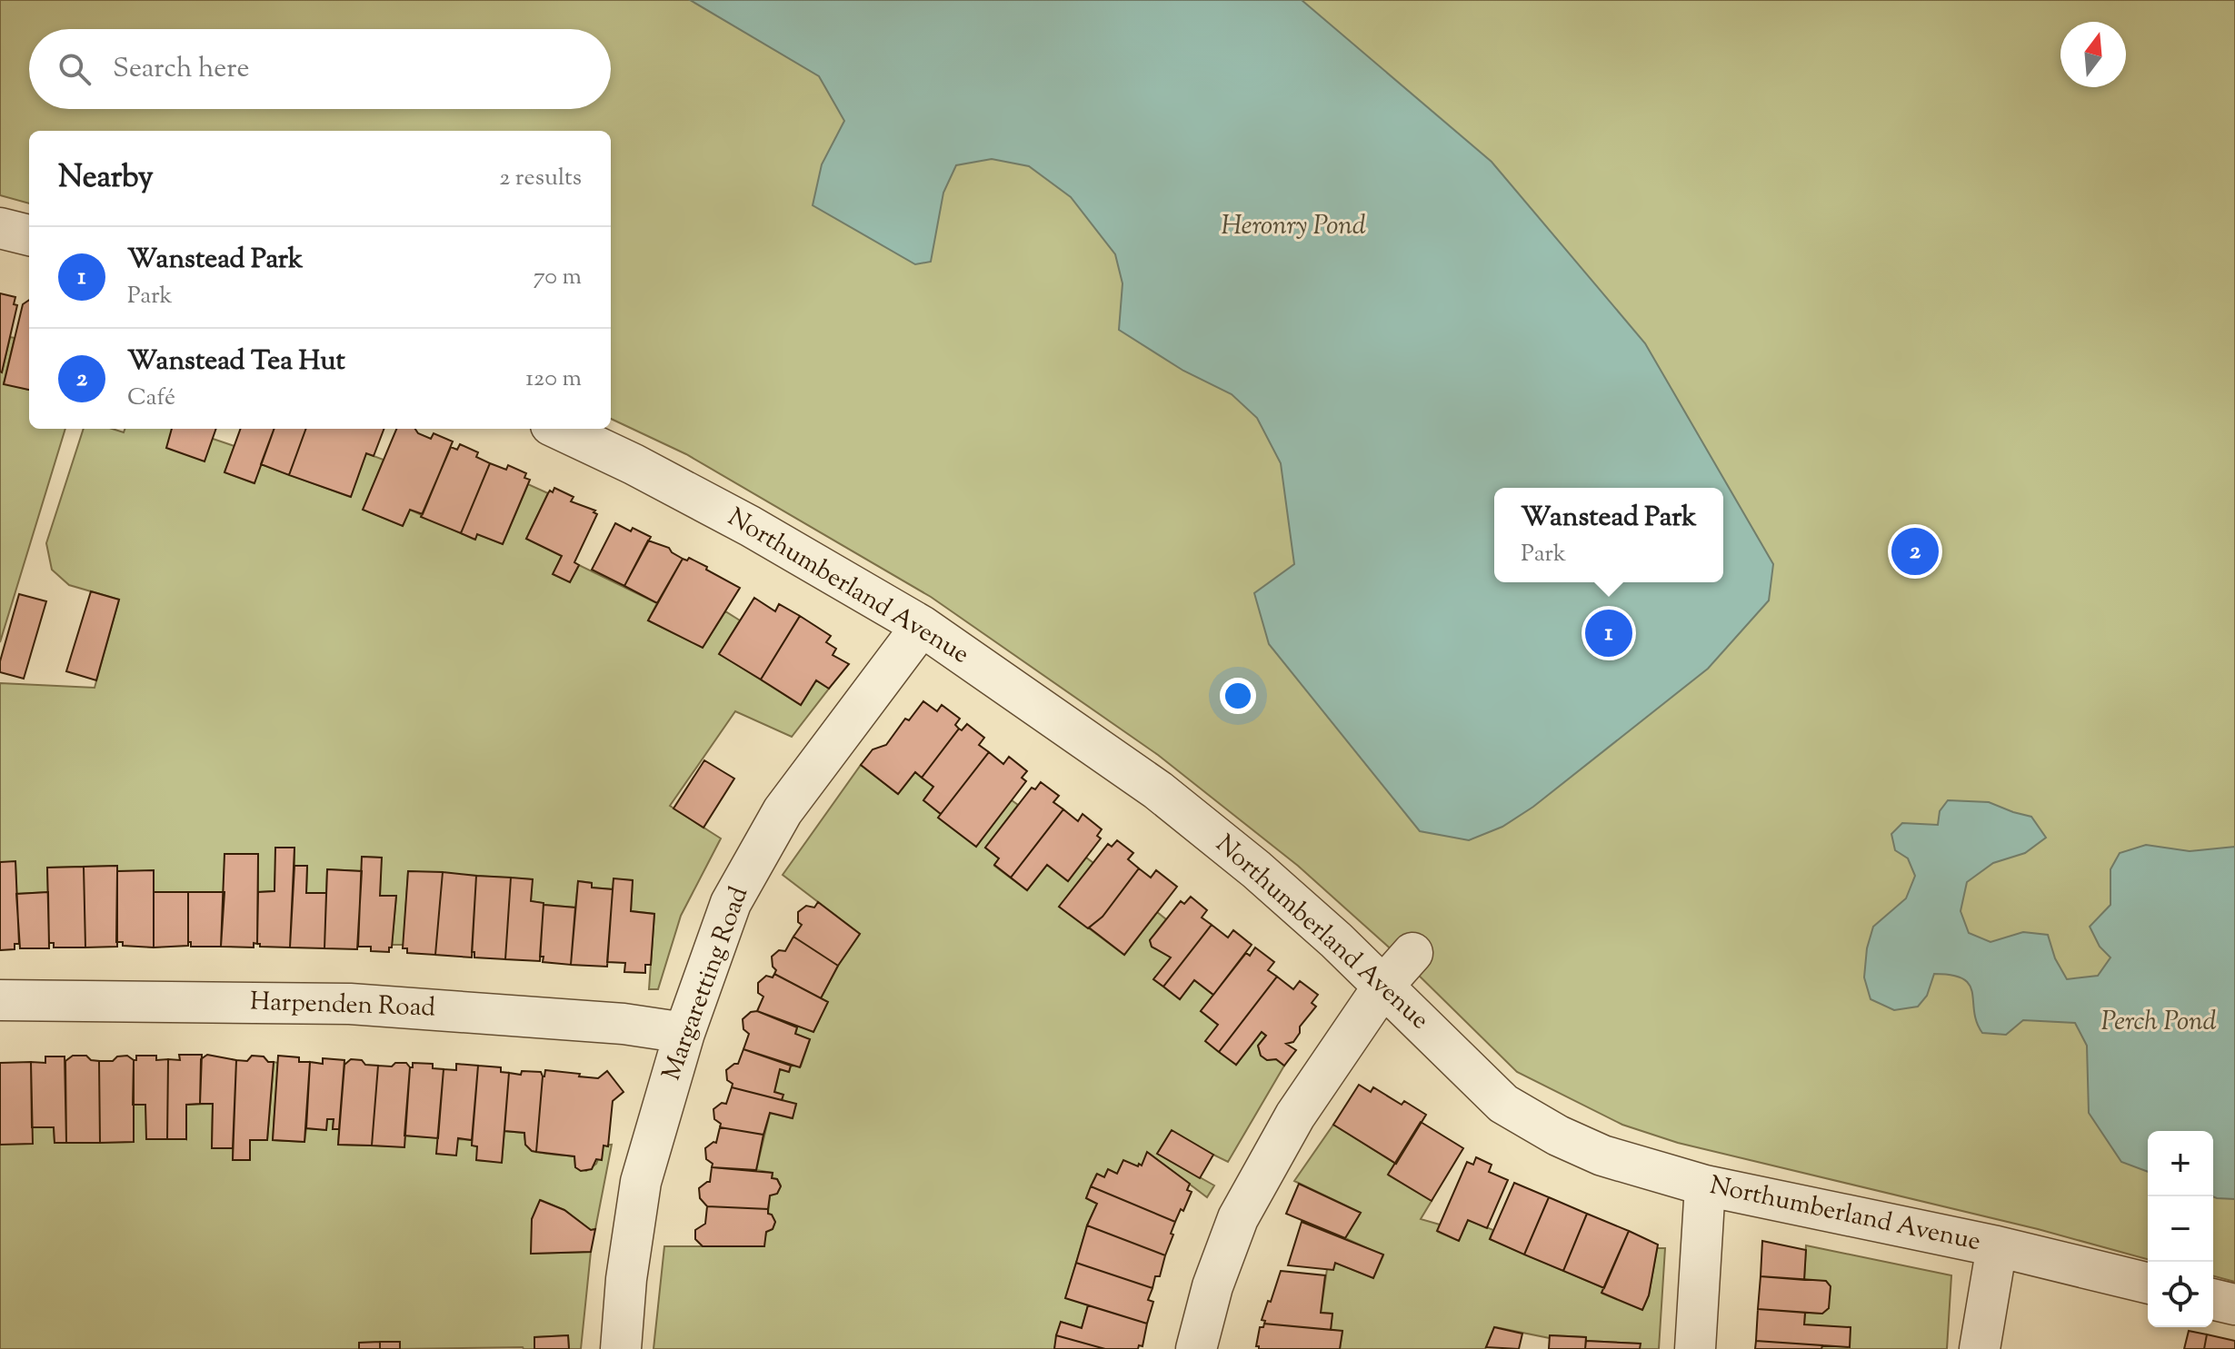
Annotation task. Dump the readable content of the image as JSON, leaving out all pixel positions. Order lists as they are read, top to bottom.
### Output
{
  "streets": {
    "street": ["Northumberland Avenue", "Margaretting Road", "Harpenden Road"]
  },
  "crossings": [
    ["Northumberland Avenue", "Margaretting Road"],
    ["Margaretting Road", "Harpenden Road"]
  ],
  "water": ["Heronry Pond", "Perch Pond"],
  "north": "top",
  "page": {
    "search": "Search here",
    "heading": ["Nearby", "2 results"],
    "list": [
      {
        "mark": "1",
        "name": "Wanstead Park",
        "note": "Park",
        "value": "70 m"
      },
      {
        "mark": "2",
        "name": "Wanstead Tea Hut",
        "note": "Café",
        "value": "120 m"
      }
    ],
    "popup": ["Wanstead Park", "Park"],
    "pins": ["2", "1"],
    "map_buttons": ["+", "−"]
  }
}
